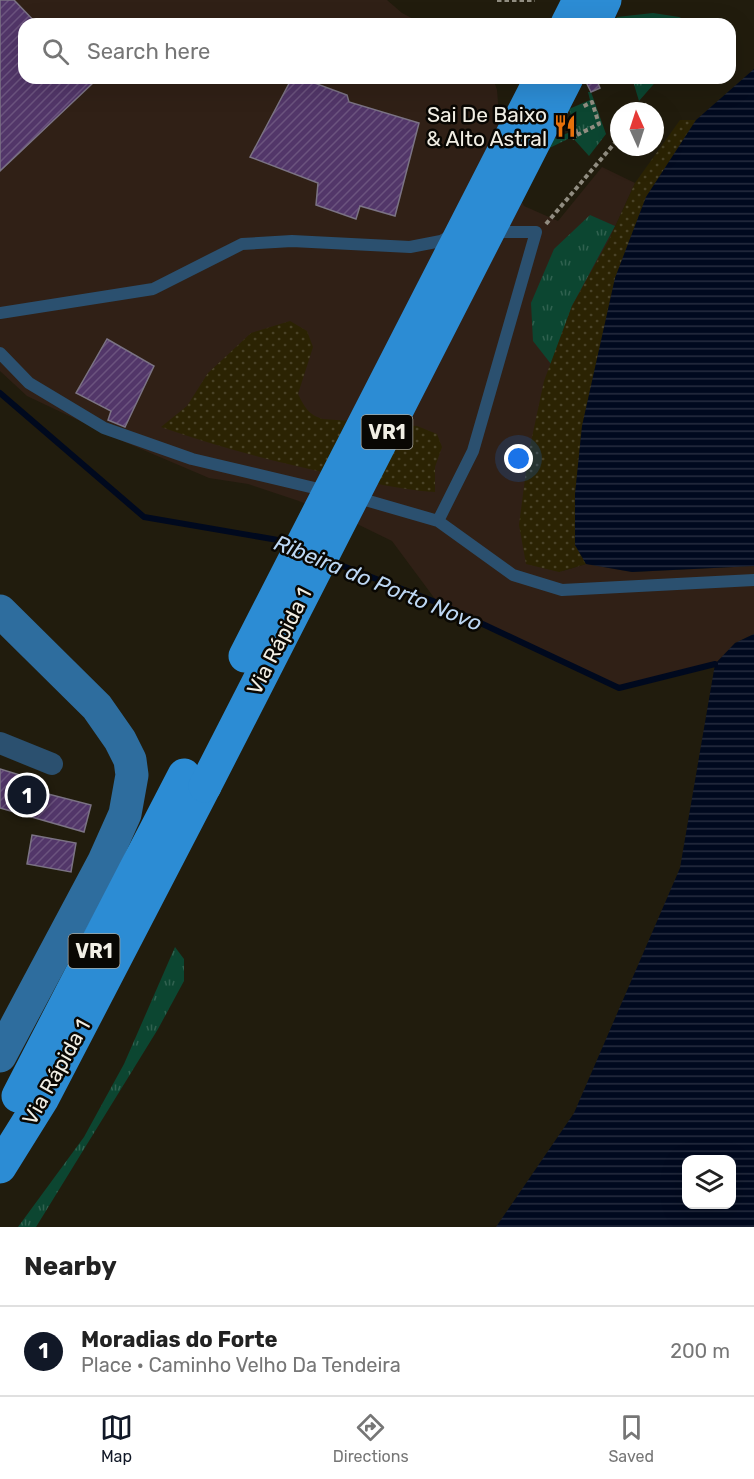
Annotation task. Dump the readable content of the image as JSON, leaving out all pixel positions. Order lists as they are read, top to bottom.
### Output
{
  "streets": {
    "highway": ["VR1", "Via Rápida 1"]
  },
  "water": ["Ribeira do Porto Novo"],
  "places": {
    "restaurant": ["Sai De Baixo & Alto Astral"]
  },
  "north": "top",
  "page": {
    "search": "Search here",
    "pins": "1",
    "heading": "Nearby",
    "list": [
      {
        "mark": "1",
        "name": "Moradias do Forte",
        "note": "Place · Caminho Velho Da Tendeira",
        "value": "200 m"
      }
    ],
    "nav": ["Map", "Directions", "Saved"]
  }
}
